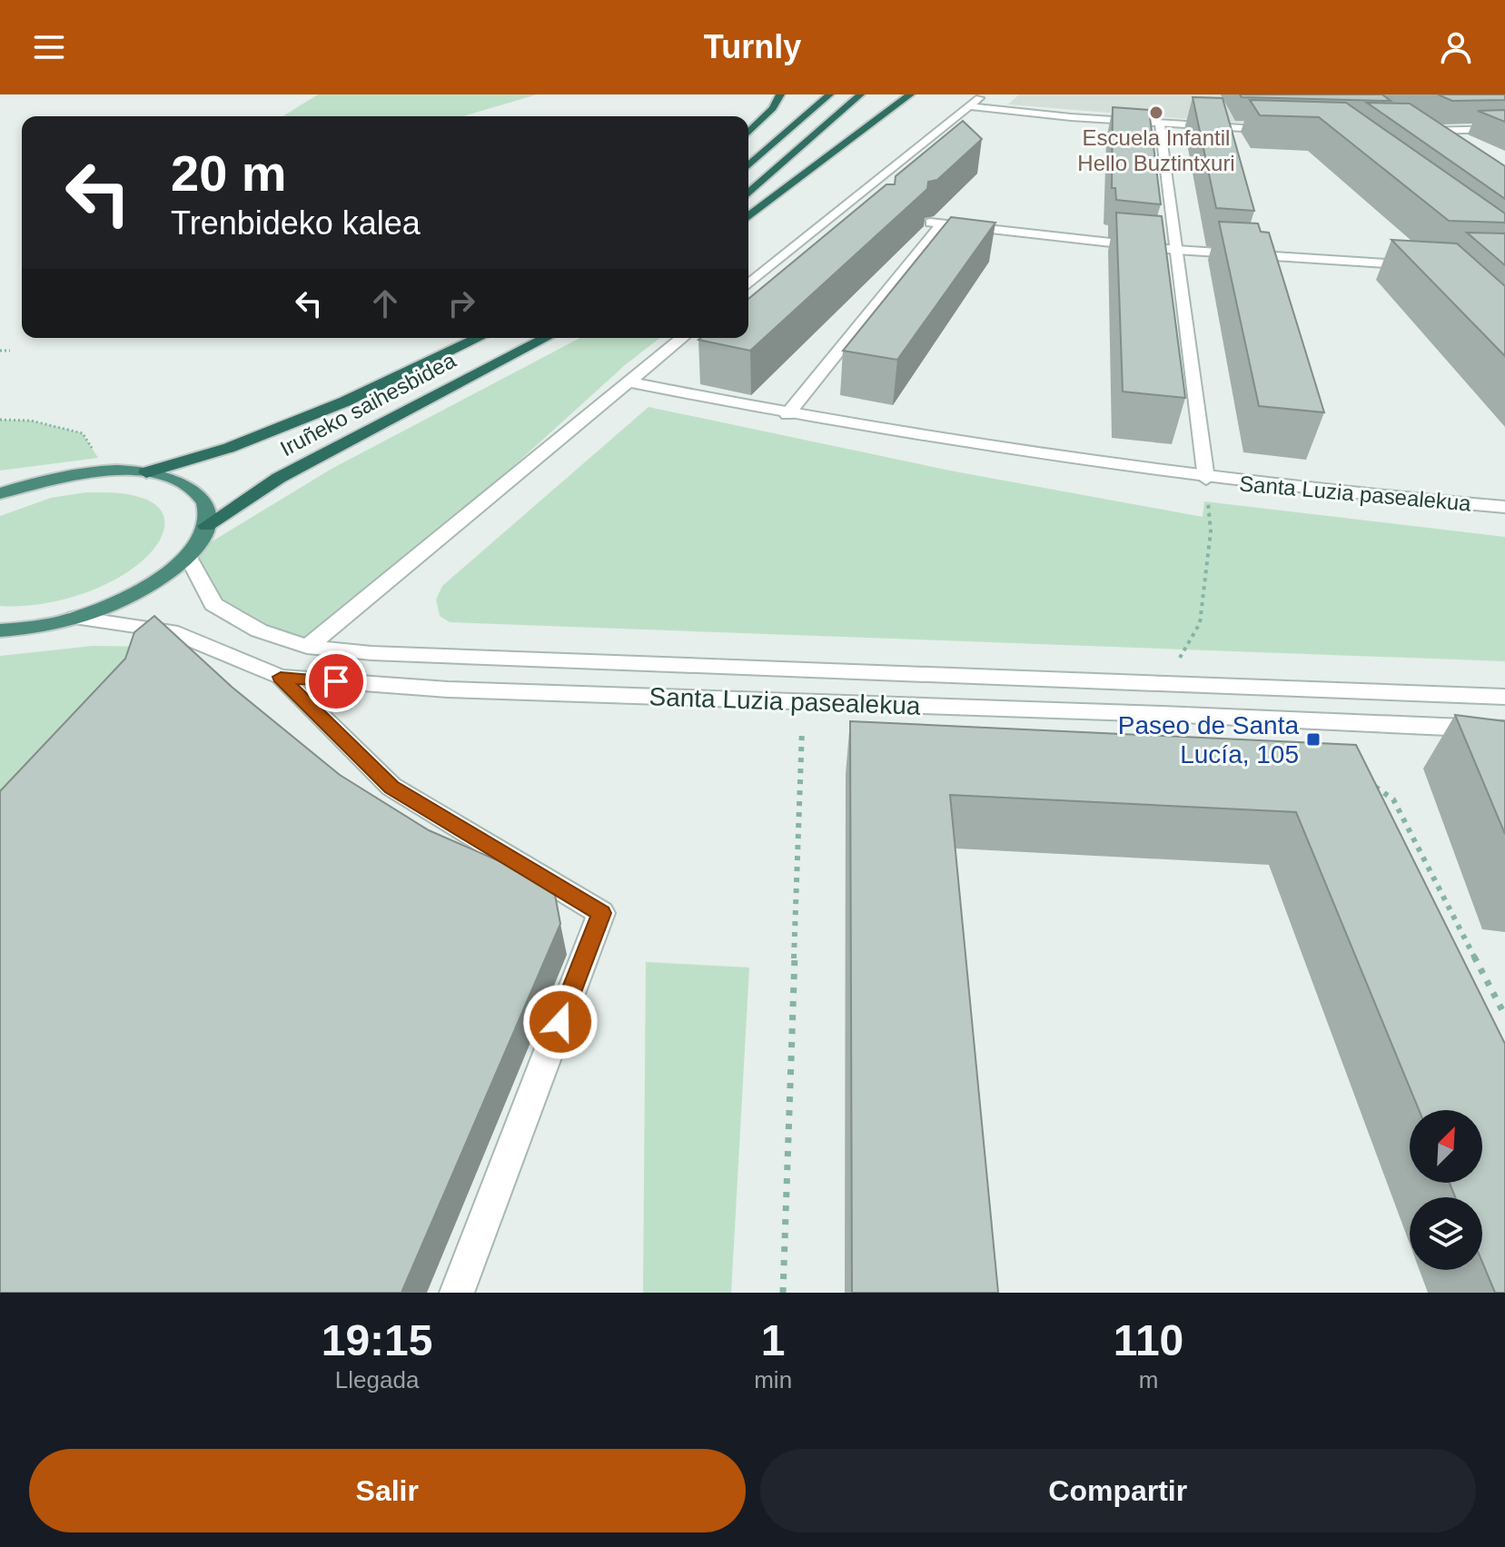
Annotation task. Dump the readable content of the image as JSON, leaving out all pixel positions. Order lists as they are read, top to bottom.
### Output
{
  "streets": {
    "highway": ["Iruñeko saihesbidea"],
    "street": ["Santa Luzia pasealekua"]
  },
  "places": {
    "other": ["Escuela Infantil Hello Buztintxuri"],
    "transit": ["Paseo de Santa Lucía, 105"]
  },
  "north": "top right",
  "page": {
    "header": "Turnly",
    "turn": ["20 m", "Trenbideko kalea"],
    "eta": [
      "19:15",
      "Llegada",
      "1",
      "min",
      "110",
      "m"
    ],
    "buttons": ["Salir", "Compartir"]
  }
}
